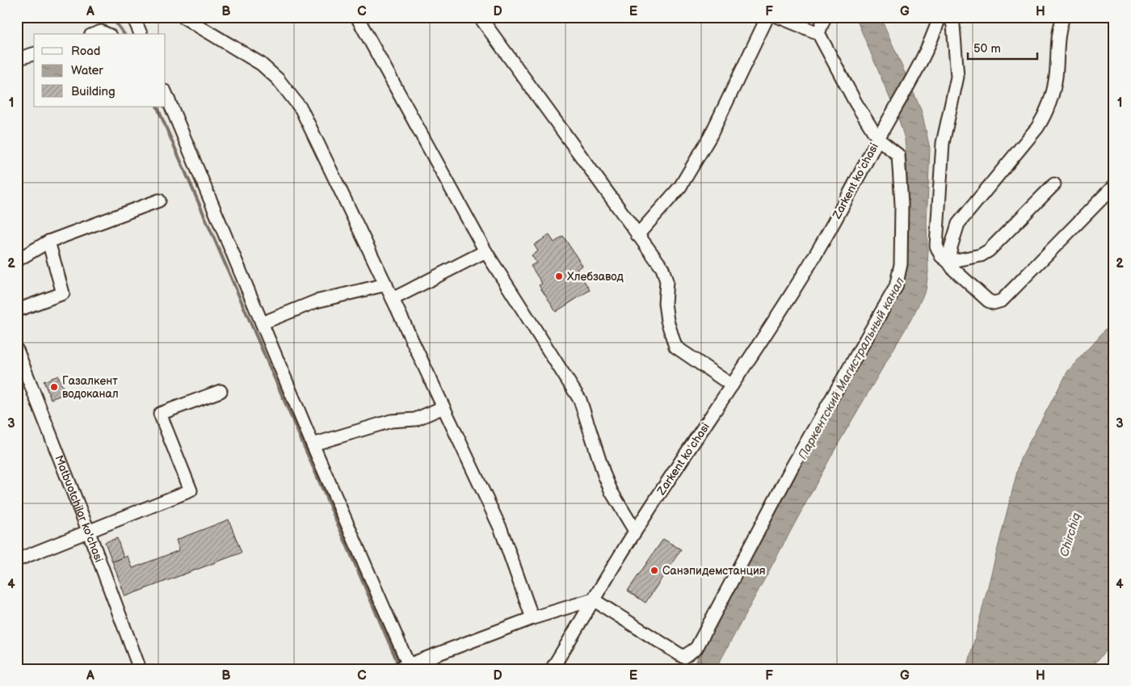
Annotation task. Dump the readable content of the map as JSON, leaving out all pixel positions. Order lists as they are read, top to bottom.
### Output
{
  "streets": {
    "street": ["Zarkent koʻchasi", "Matbuotchilar ko'chasi"]
  },
  "water": ["Паркентский Магистральный канал", "Chirchiq"],
  "places": ["Хлебзавод", "Газалкент водоканал", "Санэпидемстанция"],
  "legend": ["Road", "Water", "Building"],
  "scale_bar": "50 m",
  "grid": {
    "columns": [
      "A",
      "B",
      "C",
      "D",
      "E",
      "F",
      "G",
      "H"
    ],
    "rows": [
      "1",
      "2",
      "3",
      "4"
    ]
  }
}
